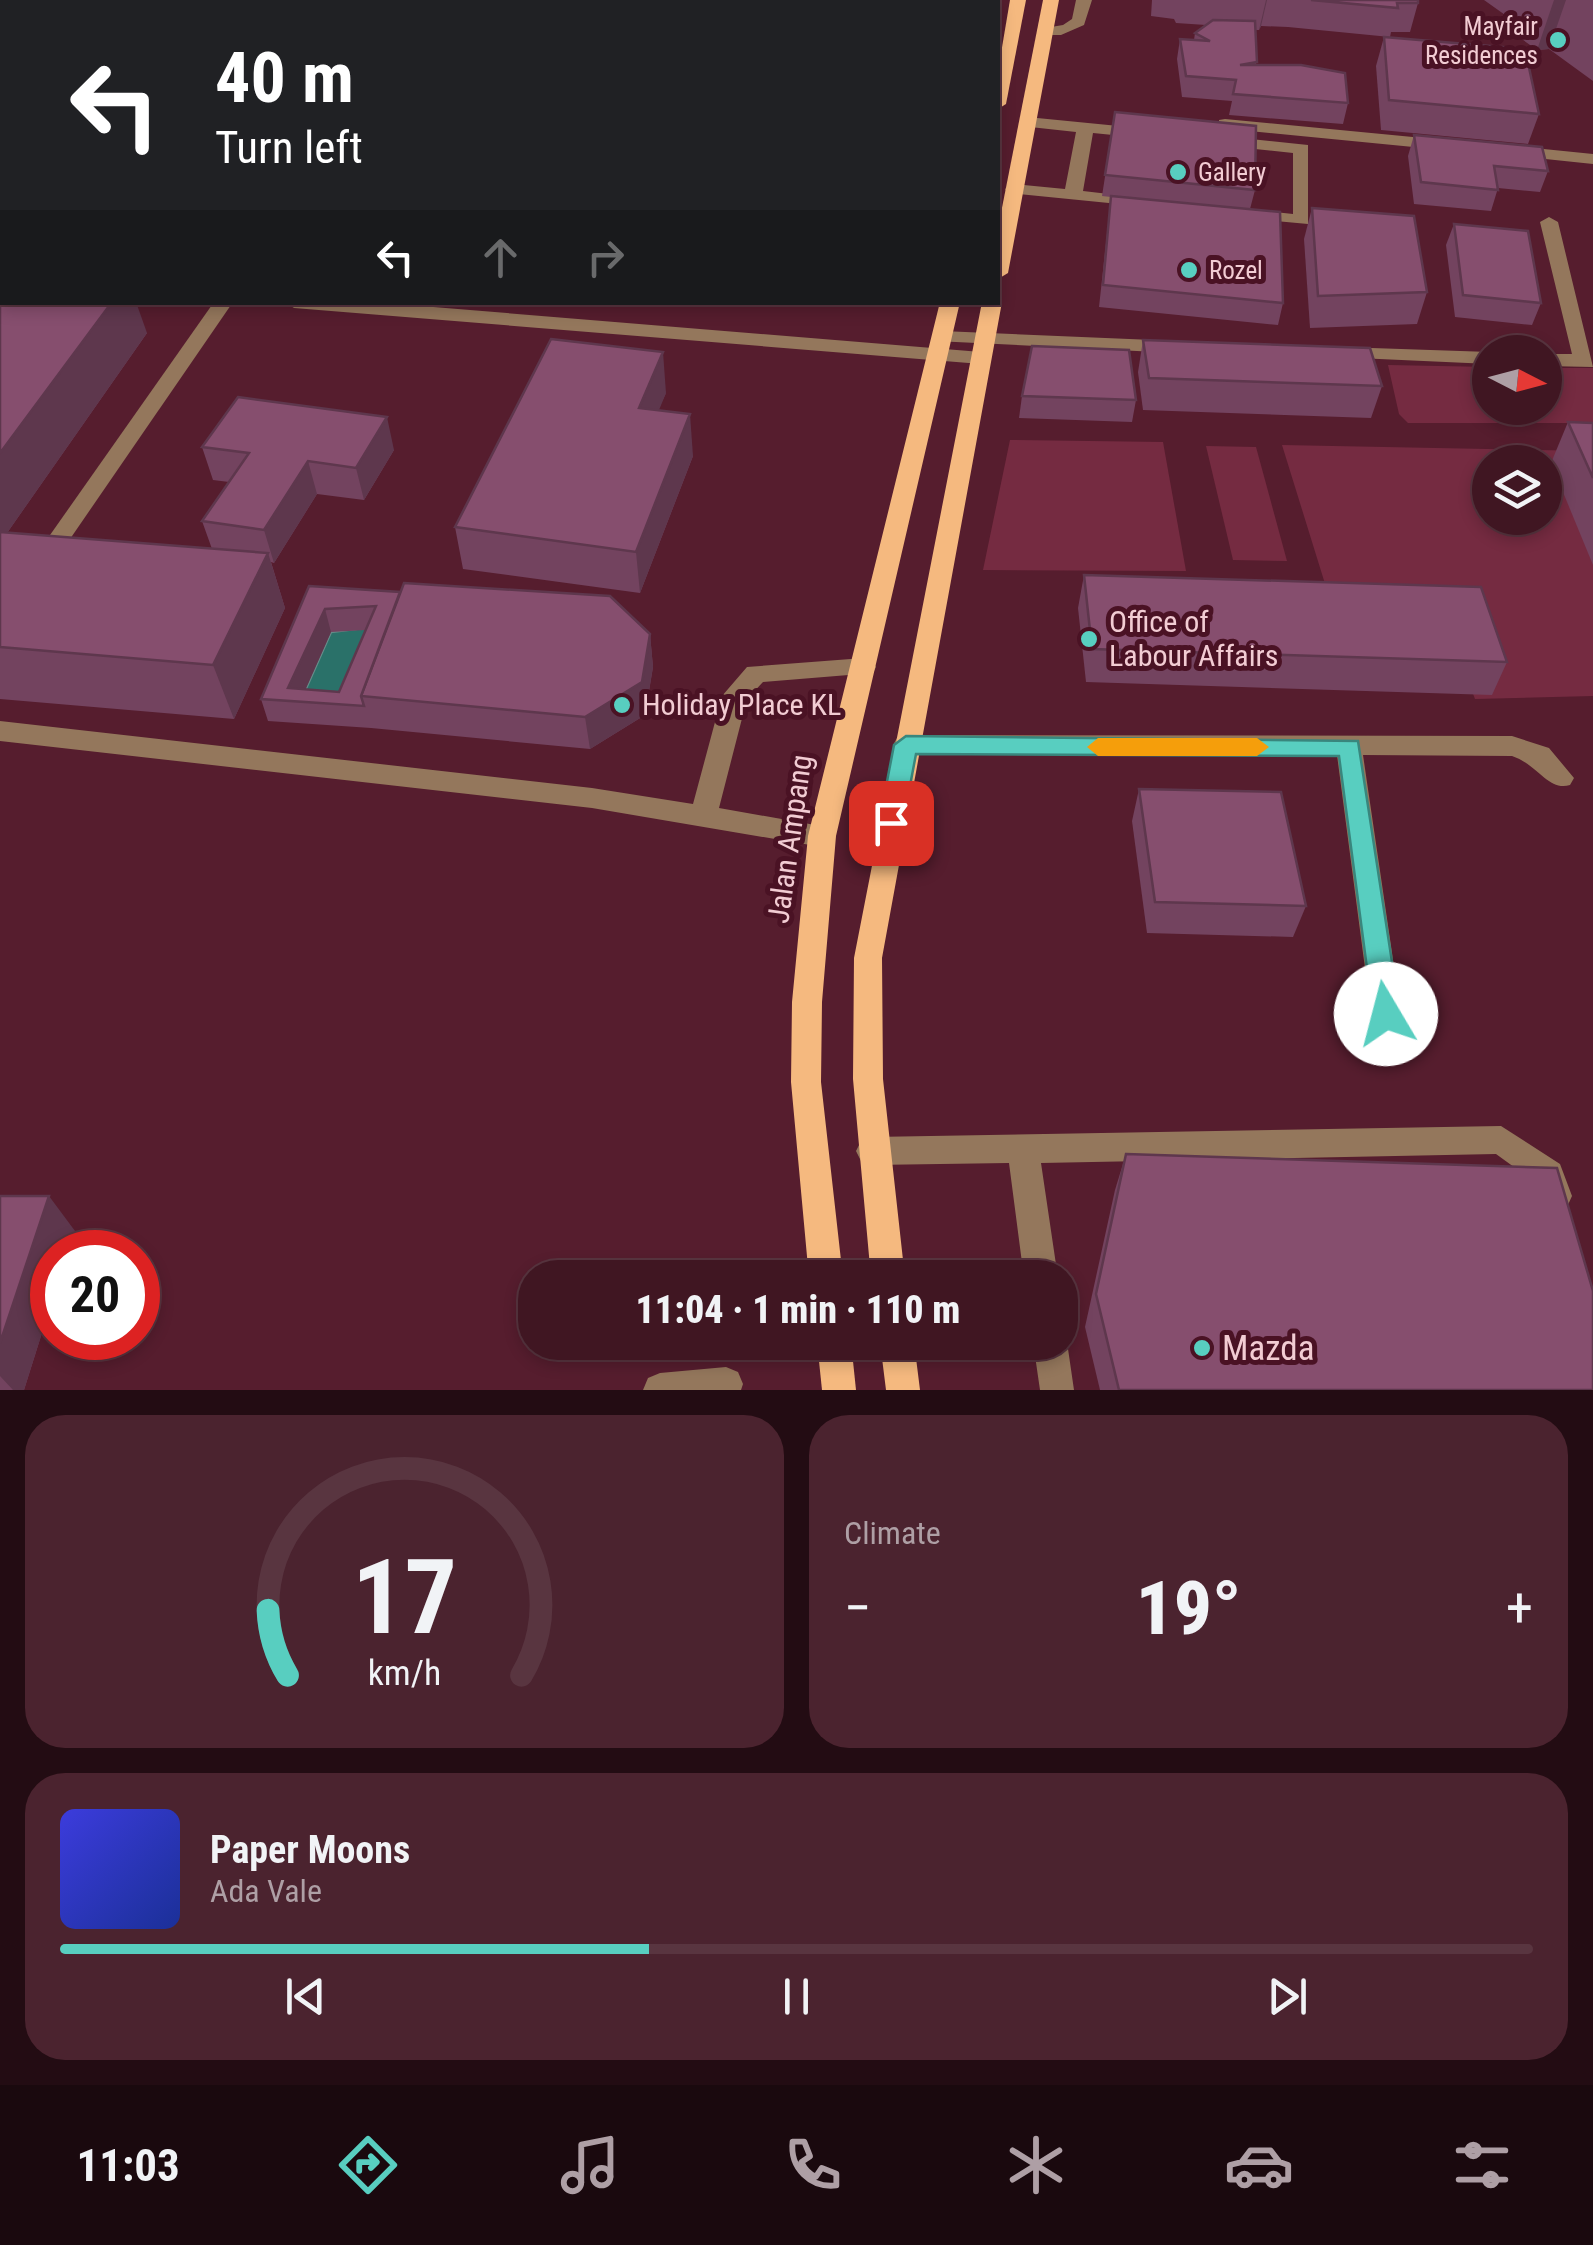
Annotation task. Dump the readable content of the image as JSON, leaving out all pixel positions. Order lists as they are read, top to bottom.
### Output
{
  "streets": {
    "main road": ["Jalan Ampang"]
  },
  "places": [
    "Mayfair Residences",
    "Gallery",
    "Rozel",
    "Office of Labour Affairs",
    "Holiday Place KL",
    "Mazda"
  ],
  "north": "right",
  "page": {
    "turn": ["40 m", "Turn left"],
    "limit": "20",
    "trip": "11:04 · 1 min · 110 m",
    "tile": "Climate",
    "heat": ["−", "19°", "+"],
    "song": ["Paper Moons", "Ada Vale"],
    "tabs": "11:03",
    "gauge": ["17", "km/h"]
  }
}
